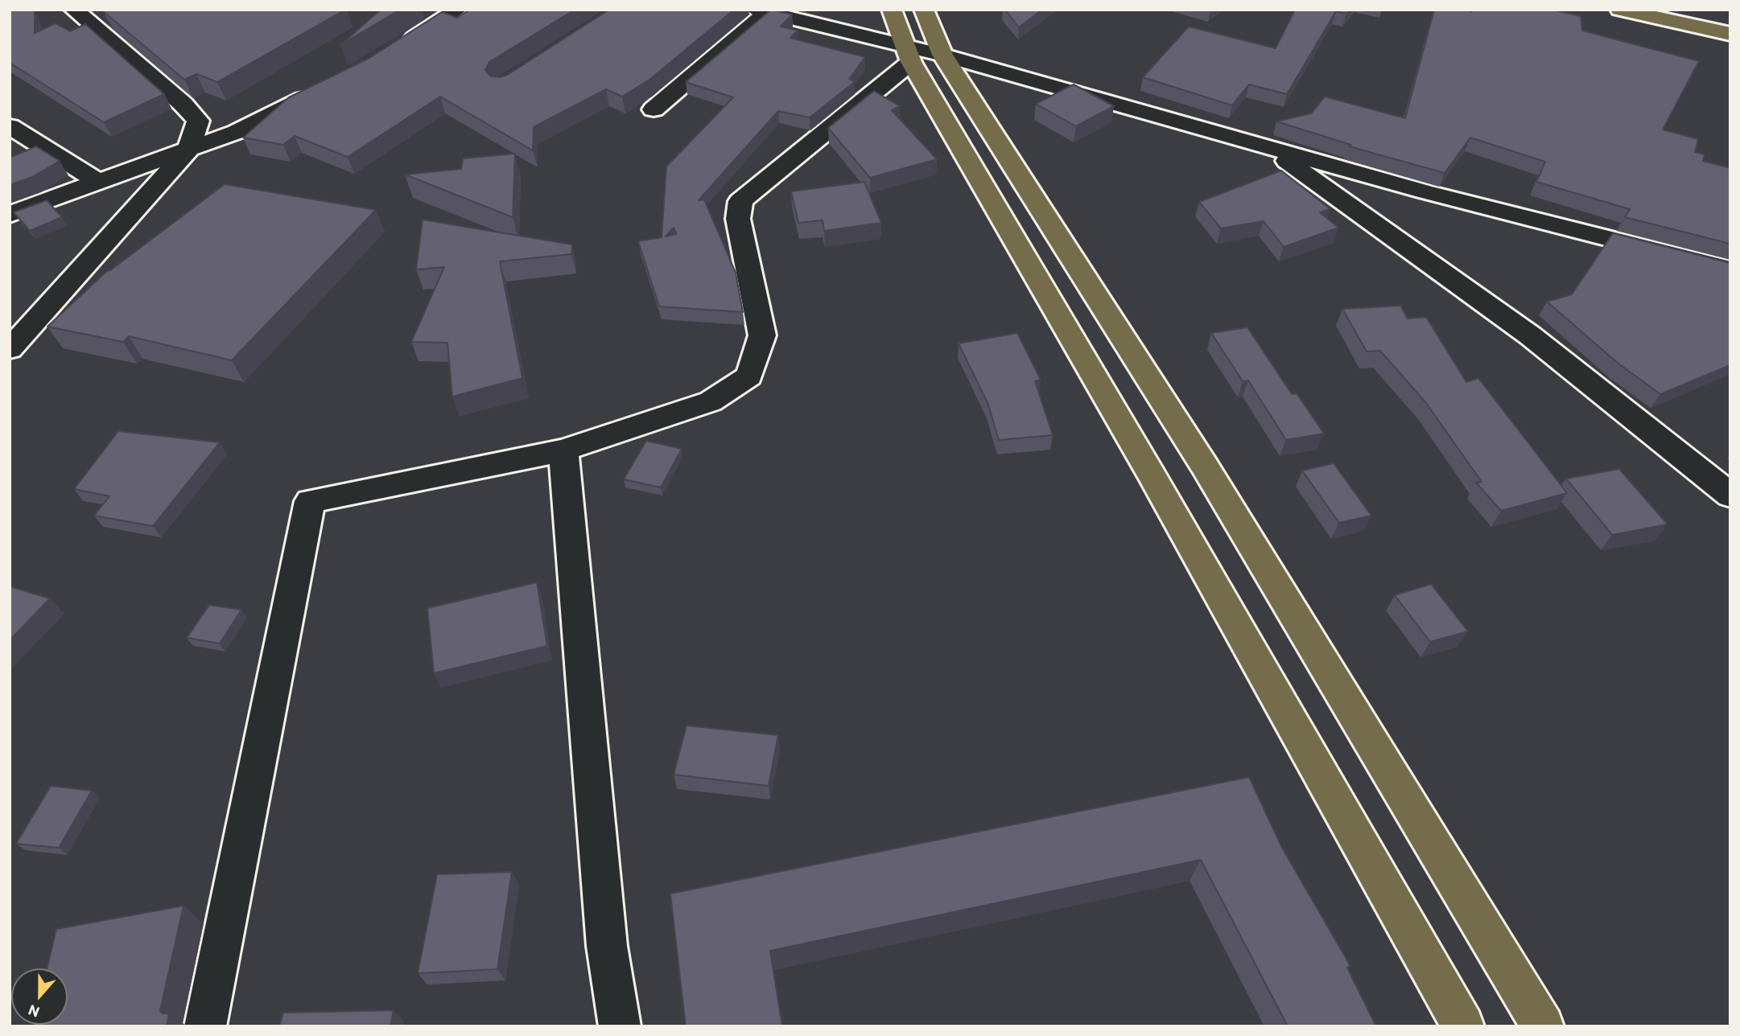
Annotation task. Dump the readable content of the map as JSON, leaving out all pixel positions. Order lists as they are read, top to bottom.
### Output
{
  "north": "bottom"
}
